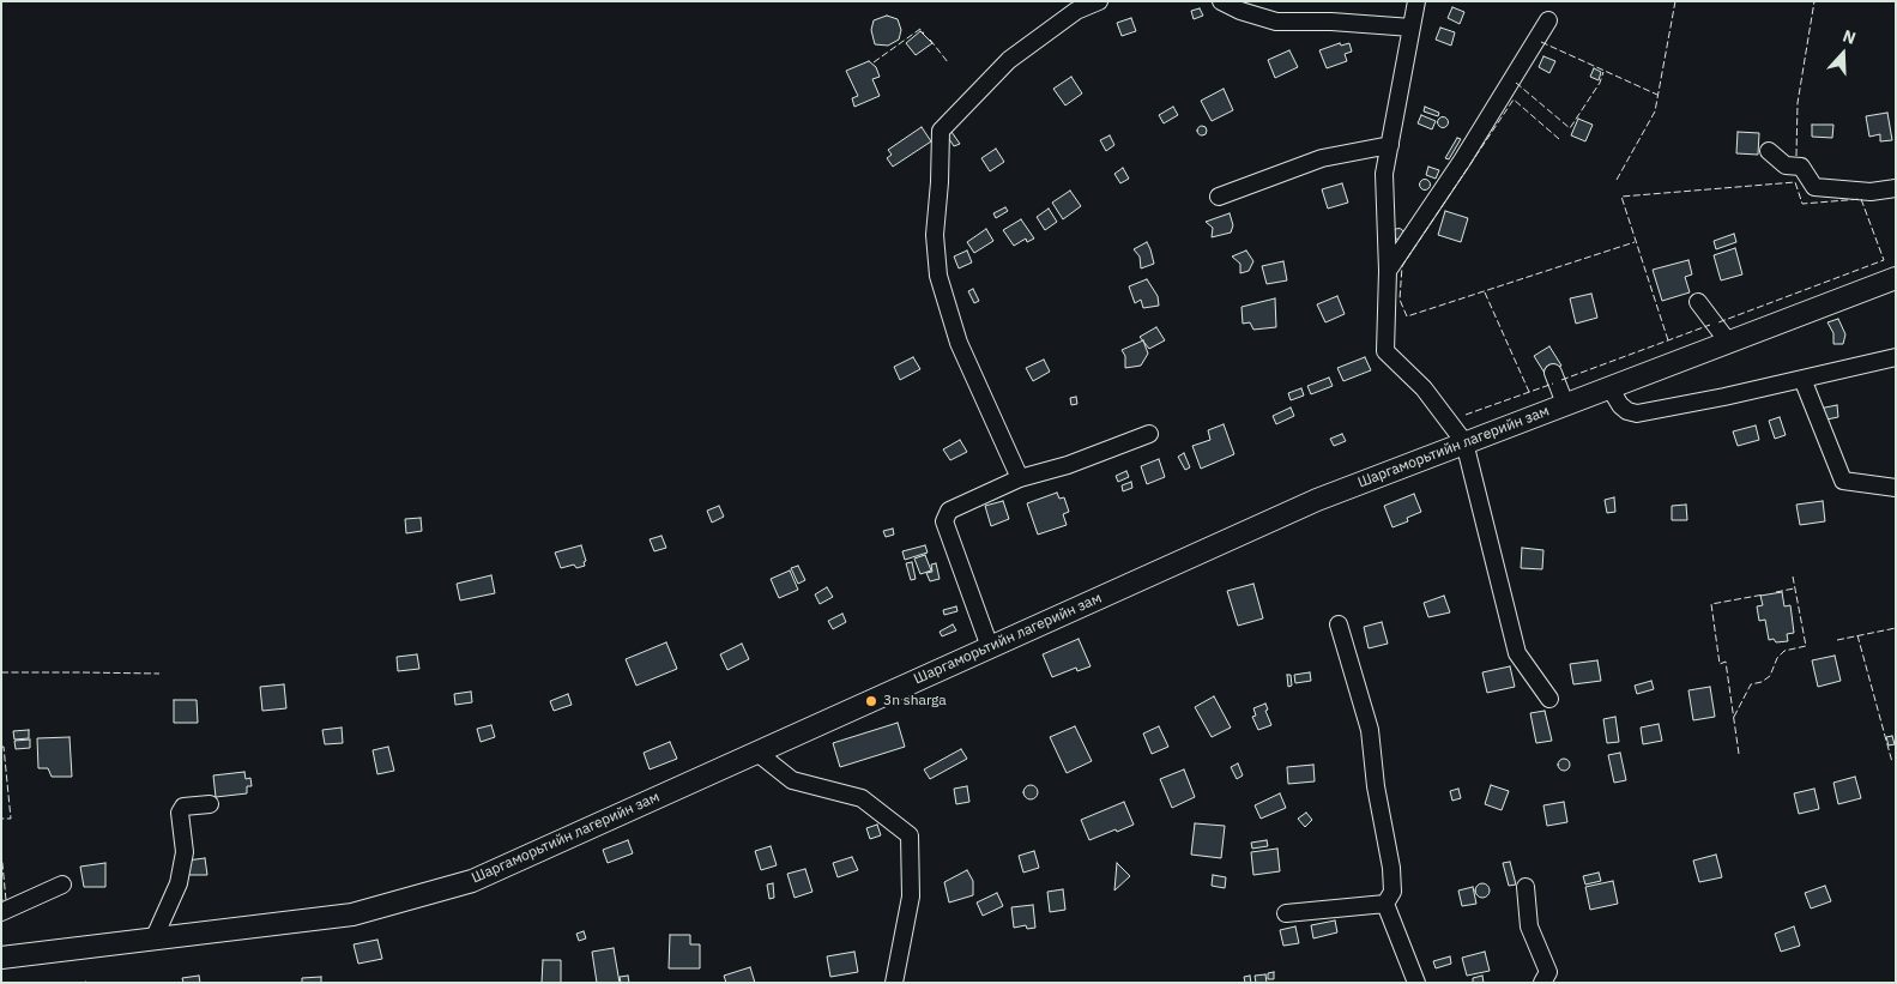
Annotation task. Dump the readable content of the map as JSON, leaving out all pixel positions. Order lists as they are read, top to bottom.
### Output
{
  "streets": {
    "street": ["Шаргаморьтийн лагерийн зам"]
  },
  "places": ["3n sharga"],
  "north": "top"
}
